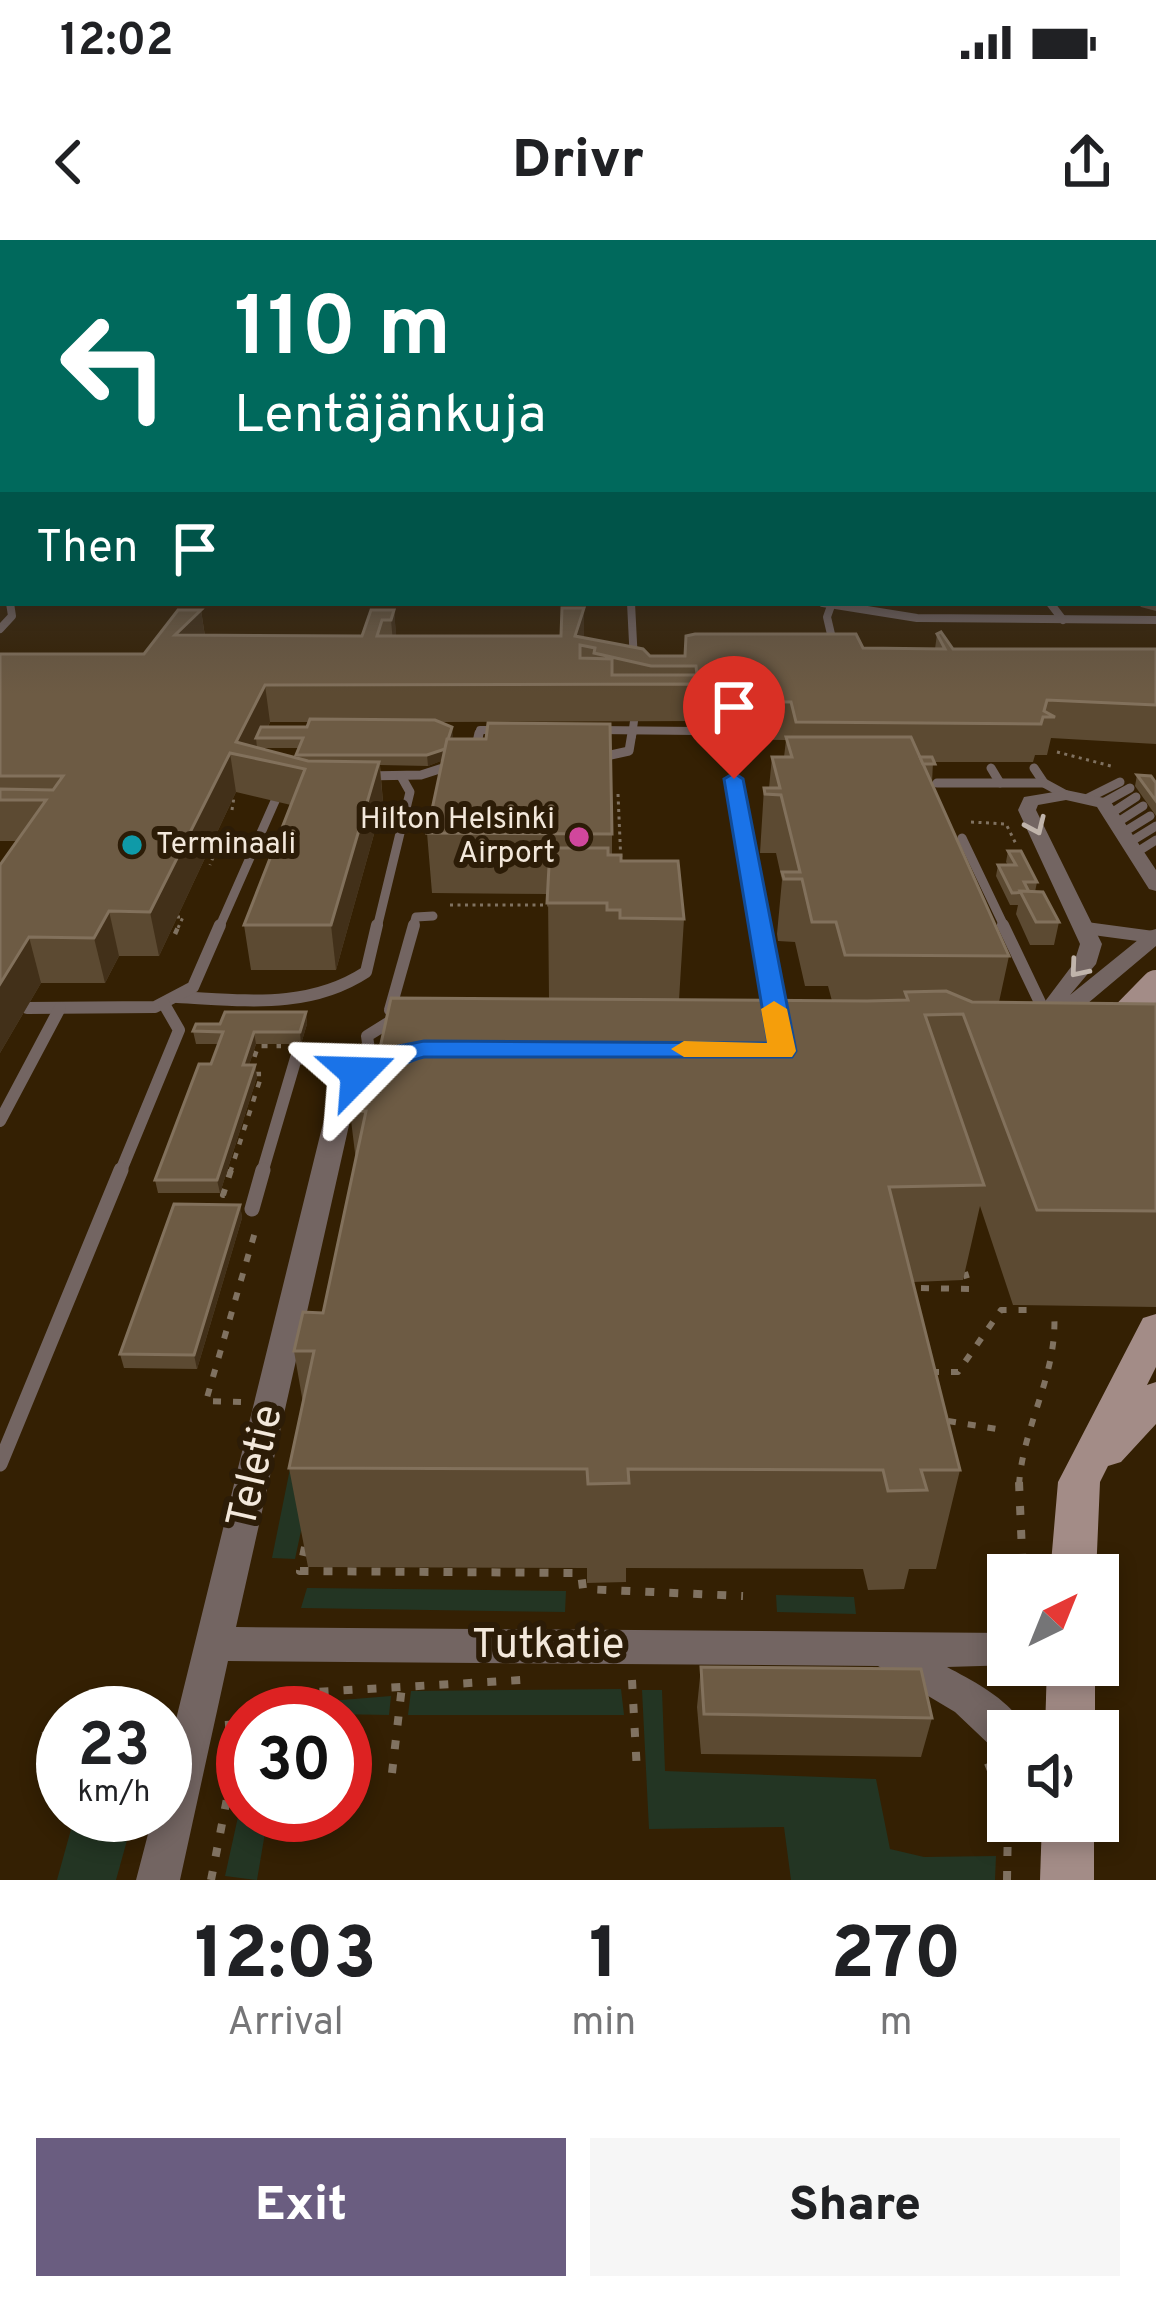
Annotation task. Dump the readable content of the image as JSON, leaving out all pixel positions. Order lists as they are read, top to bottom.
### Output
{
  "streets": {
    "street": ["Teletie", "Tutkatie"]
  },
  "crossings": [
    ["Teletie", "Tutkatie"]
  ],
  "places": ["Hilton Helsinki Airport", "Terminaali"],
  "north": "top right",
  "page": {
    "status": "12:02",
    "header": "Drivr",
    "turn": ["110 m", "Lentäjänkuja"],
    "then": "Then",
    "speed": "23 km/h",
    "limit": "30",
    "eta": [
      "12:03",
      "Arrival",
      "1",
      "min",
      "270",
      "m"
    ],
    "buttons": ["Exit", "Share"]
  }
}
